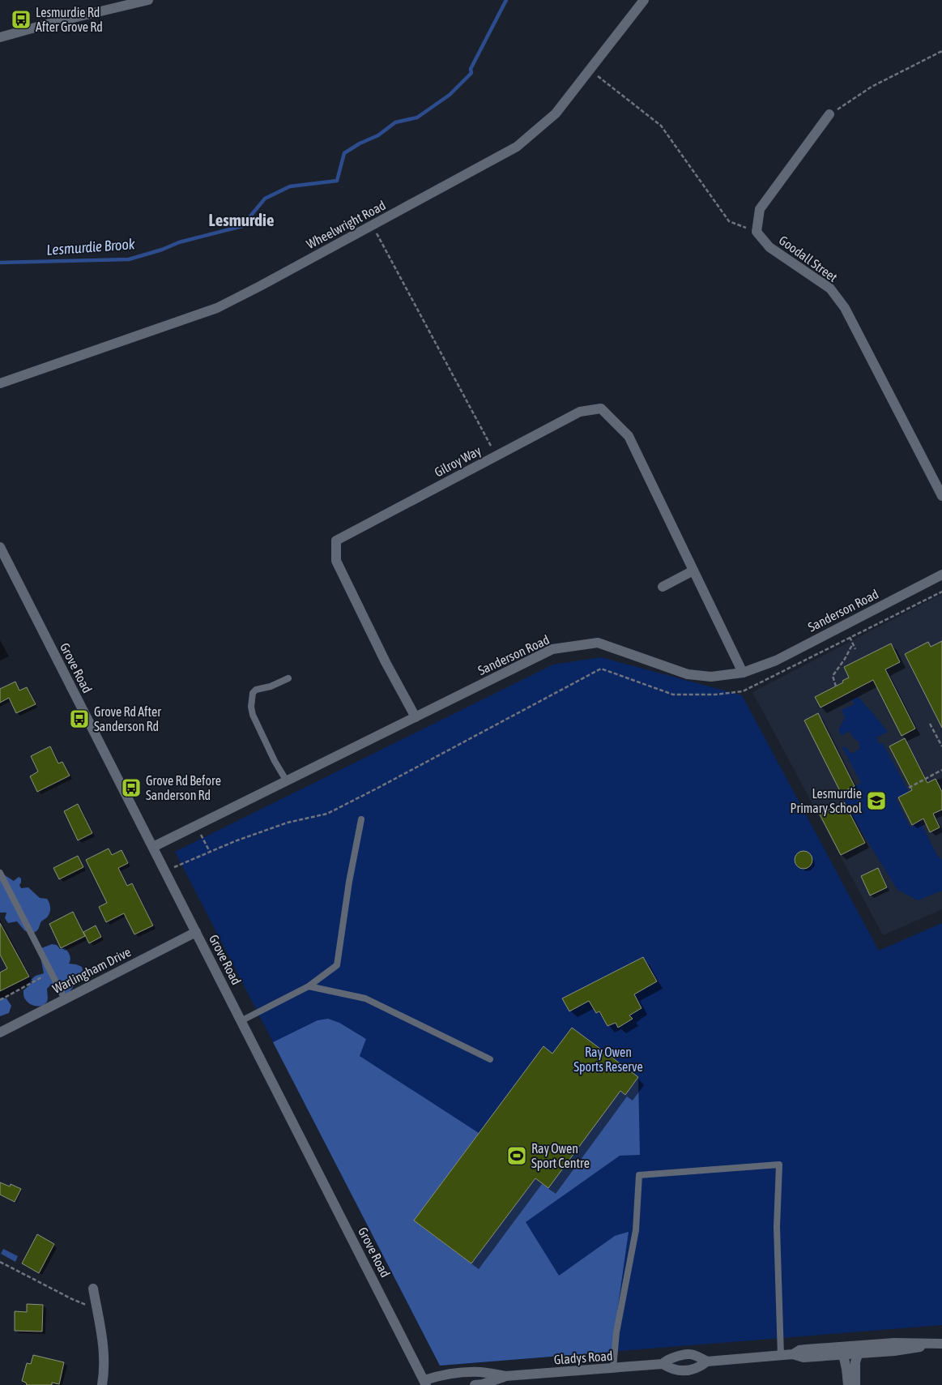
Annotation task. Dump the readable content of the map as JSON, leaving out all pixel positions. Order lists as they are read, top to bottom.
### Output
{
  "streets": {
    "street": [
      "Wheelwright Road",
      "Goodall Street",
      "Gilroy Way",
      "Sanderson Road",
      "Grove Road",
      "Warlingham Drive",
      "Gladys Road"
    ]
  },
  "crossings": [
    ["Gilroy Way", "Sanderson Road"],
    ["Sanderson Road", "Grove Road"],
    ["Grove Road", "Warlingham Drive"],
    ["Grove Road", "Gladys Road"]
  ],
  "districts": ["Lesmurdie"],
  "water": ["Lesmurdie Brook"],
  "parks": ["Ray Owen Sports Reserve"],
  "places": {
    "bus stop": ["Lesmurdie Rd After Grove Rd", "Grove Rd After Sanderson Rd", "Grove Rd Before Sanderson Rd"],
    "school or university": ["Lesmurdie Primary School"],
    "sports": ["Ray Owen Sport Centre"]
  }
}
